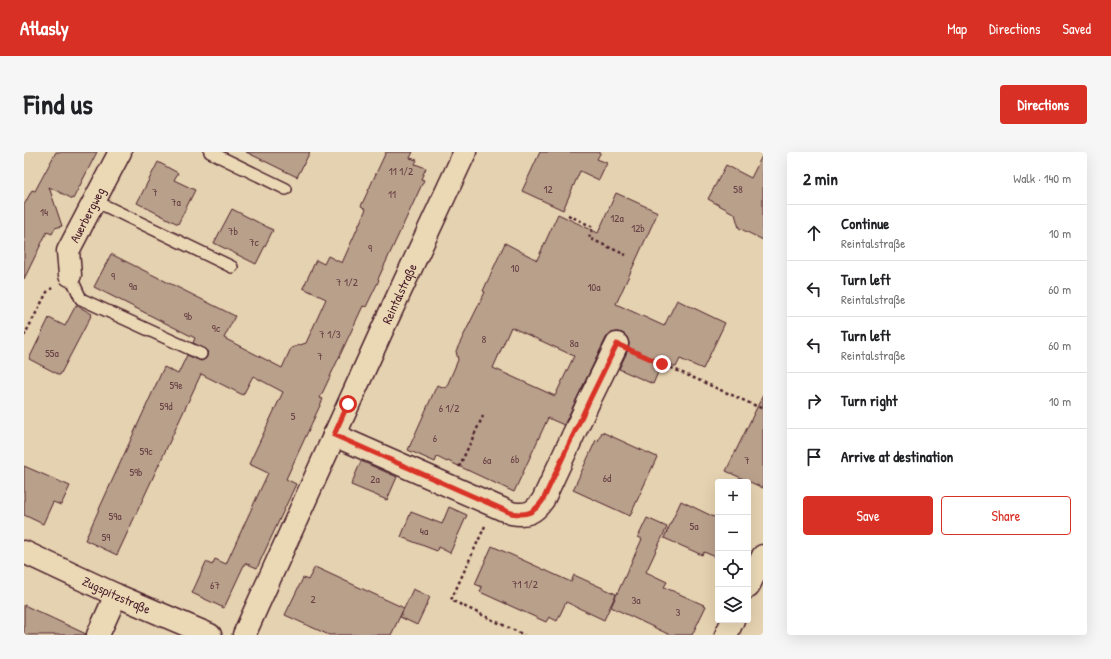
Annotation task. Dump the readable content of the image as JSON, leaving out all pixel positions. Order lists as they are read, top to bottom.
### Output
{
  "streets": {
    "street": ["Auerbergweg", "Reintalstraße", "Zugspitzstraße"]
  },
  "house_numbers": [
    "11 1/2",
    "12",
    "58",
    "7",
    "11",
    "7a",
    "14",
    "12a",
    "12b",
    "7b",
    "7c",
    "9",
    "10",
    "9",
    "7 1/2",
    "9a",
    "10a",
    "9b",
    "9c",
    "7 1/3",
    "8",
    "8a",
    "55a",
    "7",
    "59e",
    "59d",
    "6 1/2",
    "5",
    "6",
    "59c",
    "6b",
    "6a",
    "7",
    "59b",
    "6d",
    "2a",
    "59a",
    "5a",
    "4a",
    "59",
    "71 1/2",
    "67",
    "2",
    "3a",
    "3"
  ],
  "page": {
    "header": "Atlasly",
    "nav": ["Map", "Directions", "Saved"],
    "title": "Find us",
    "buttons": [
      "Directions",
      ["Save", "Share"]
    ],
    "heading": ["2 min", "Walk · 140 m"],
    "list": [
      ["Continue", "Reintalstraße", "10 m"],
      ["Turn left", "Reintalstraße", "60 m"],
      ["Turn left", "Reintalstraße", "60 m"],
      ["Turn right", "10 m"],
      "Arrive at destination"
    ],
    "map_buttons": ["+", "−"]
  }
}
